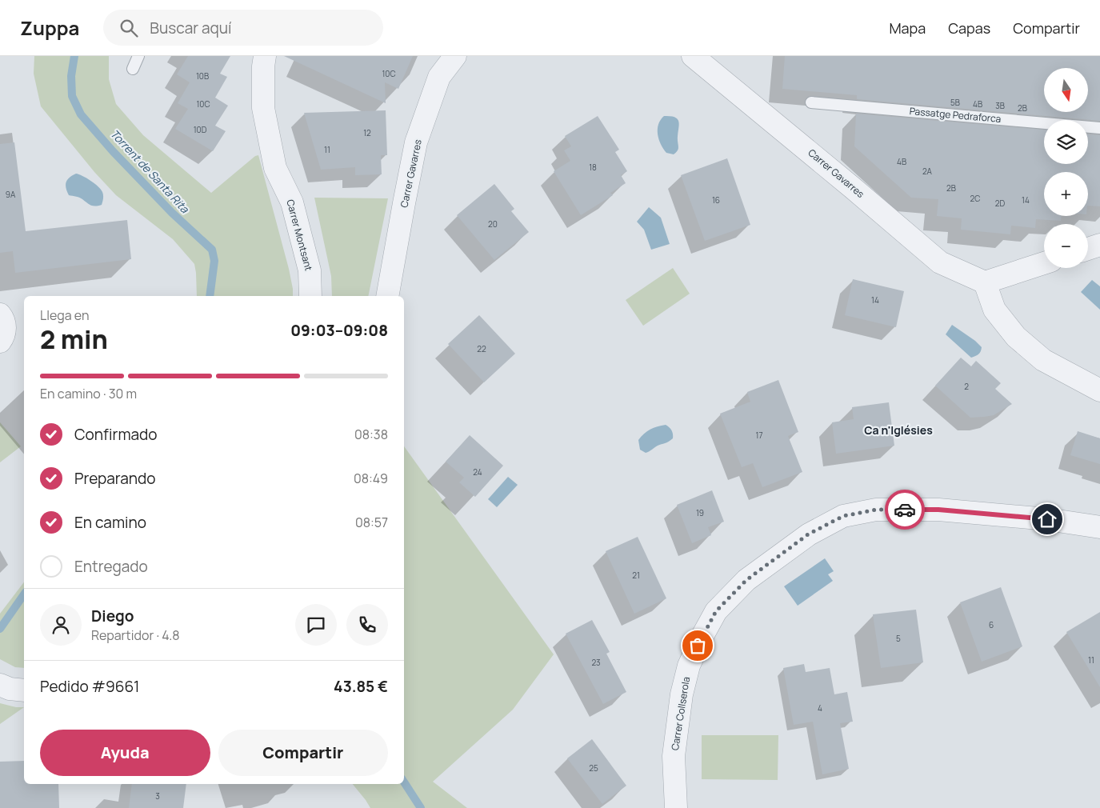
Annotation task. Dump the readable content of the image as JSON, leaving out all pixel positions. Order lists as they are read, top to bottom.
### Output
{
  "streets": {
    "street": ["Carrer Gavarres", "Carrer Montsant", "Carrer Collserola"],
    "lane": ["Passatge Pedraforca"]
  },
  "districts": ["Ca n'Iglésies"],
  "water": ["Torrent de Santa Rita"],
  "house_numbers": [
    "10C",
    "10B",
    "5B",
    "10C",
    "4B",
    "3B",
    "2B",
    "10D",
    "12",
    "11",
    "4B",
    "18",
    "2A",
    "2B",
    "9A",
    "2C",
    "16",
    "14",
    "2D",
    "20",
    "14",
    "22",
    "2",
    "17",
    "24",
    "19",
    "21",
    "6",
    "5",
    "11",
    "23",
    "4",
    "25",
    "3"
  ],
  "north": "bottom",
  "page": {
    "header": "Zuppa",
    "search": "Buscar aquí",
    "nav": ["Mapa", "Capas", "Compartir"],
    "map_buttons": ["+", "−"],
    "heading": ["2 min", "Llega en", "09:03–09:08"],
    "panel": [
      "Diego",
      "Repartidor · 4.8",
      "Pedido #9661",
      "43.85 €"
    ],
    "bar": "En camino · 30 m",
    "list": [
      ["Confirmado", "08:38"],
      ["Preparando", "08:49"],
      ["En camino", "08:57"],
      "Entregado"
    ],
    "buttons": ["Ayuda", "Compartir"]
  }
}
